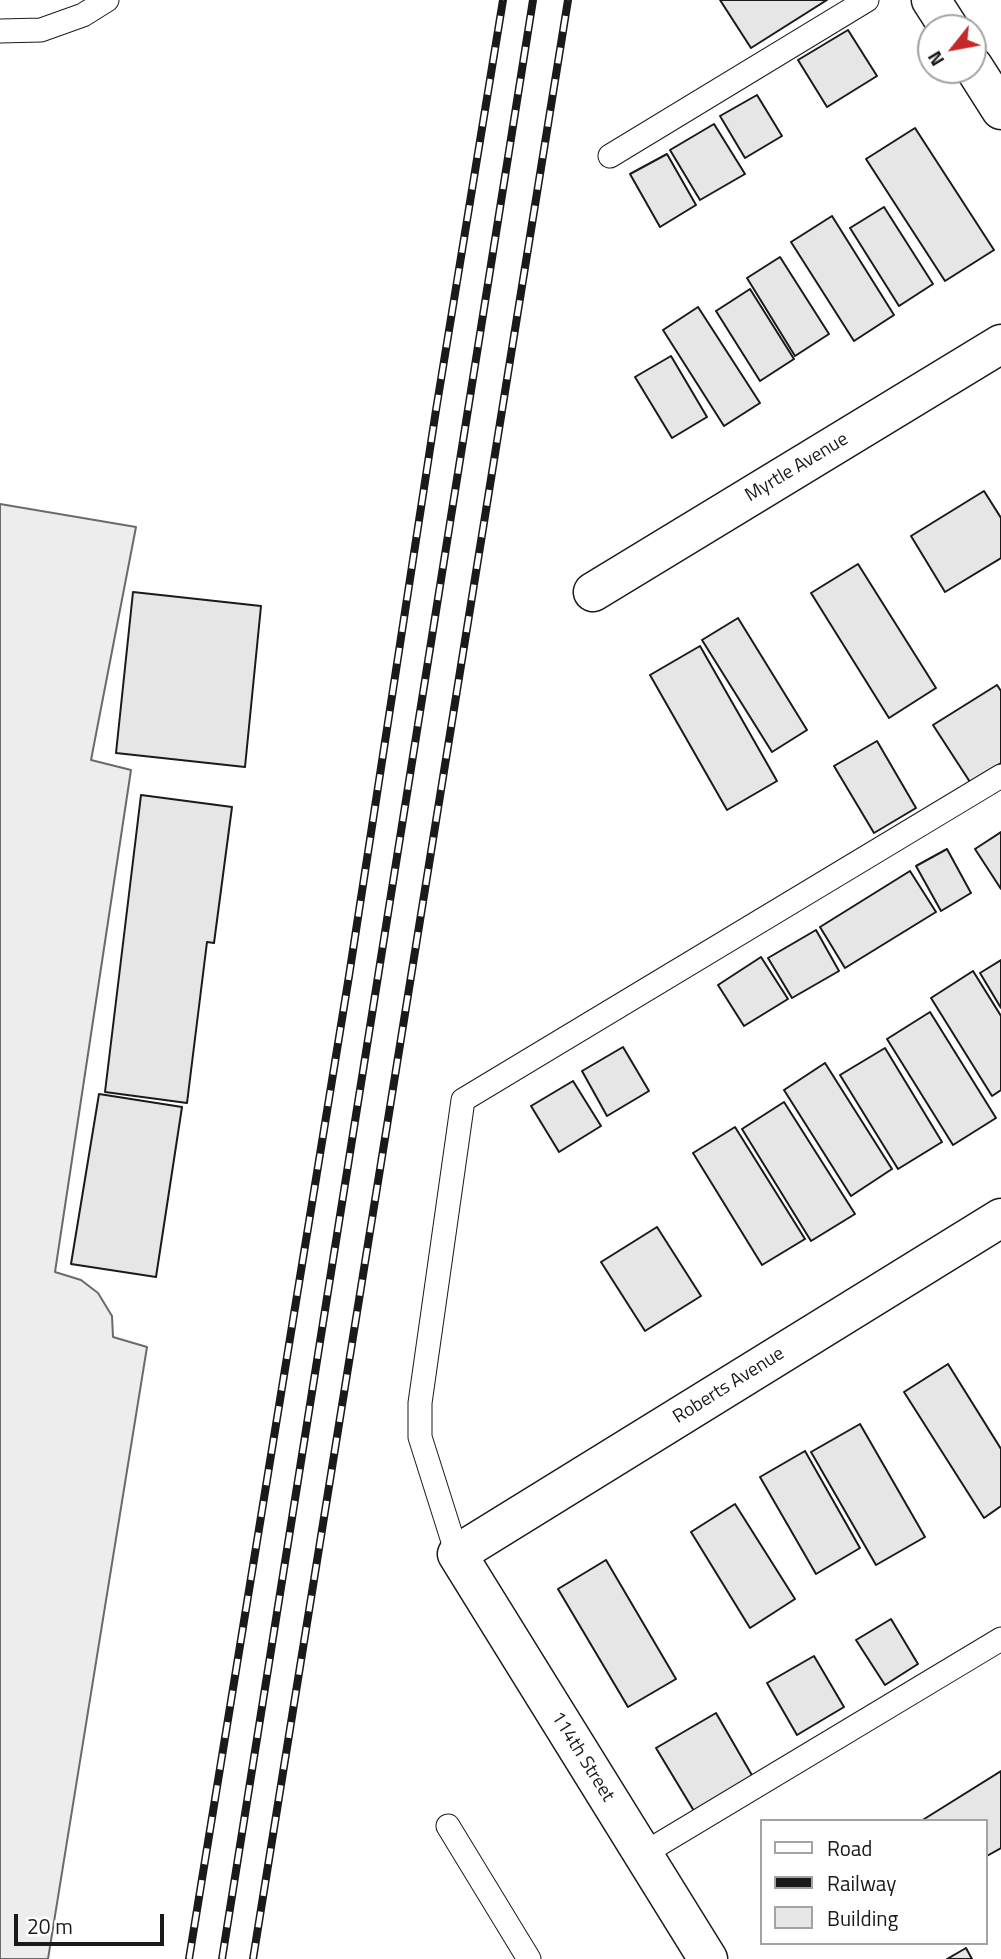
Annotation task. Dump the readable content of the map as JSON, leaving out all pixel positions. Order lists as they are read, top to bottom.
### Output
{
  "streets": {
    "street": ["Myrtle Avenue", "Roberts Avenue", "114th Street"]
  },
  "crossings": [
    ["Roberts Avenue", "114th Street"]
  ],
  "legend": ["Road", "Railway", "Building"],
  "scale_bar": "20 m",
  "north": "bottom left"
}
